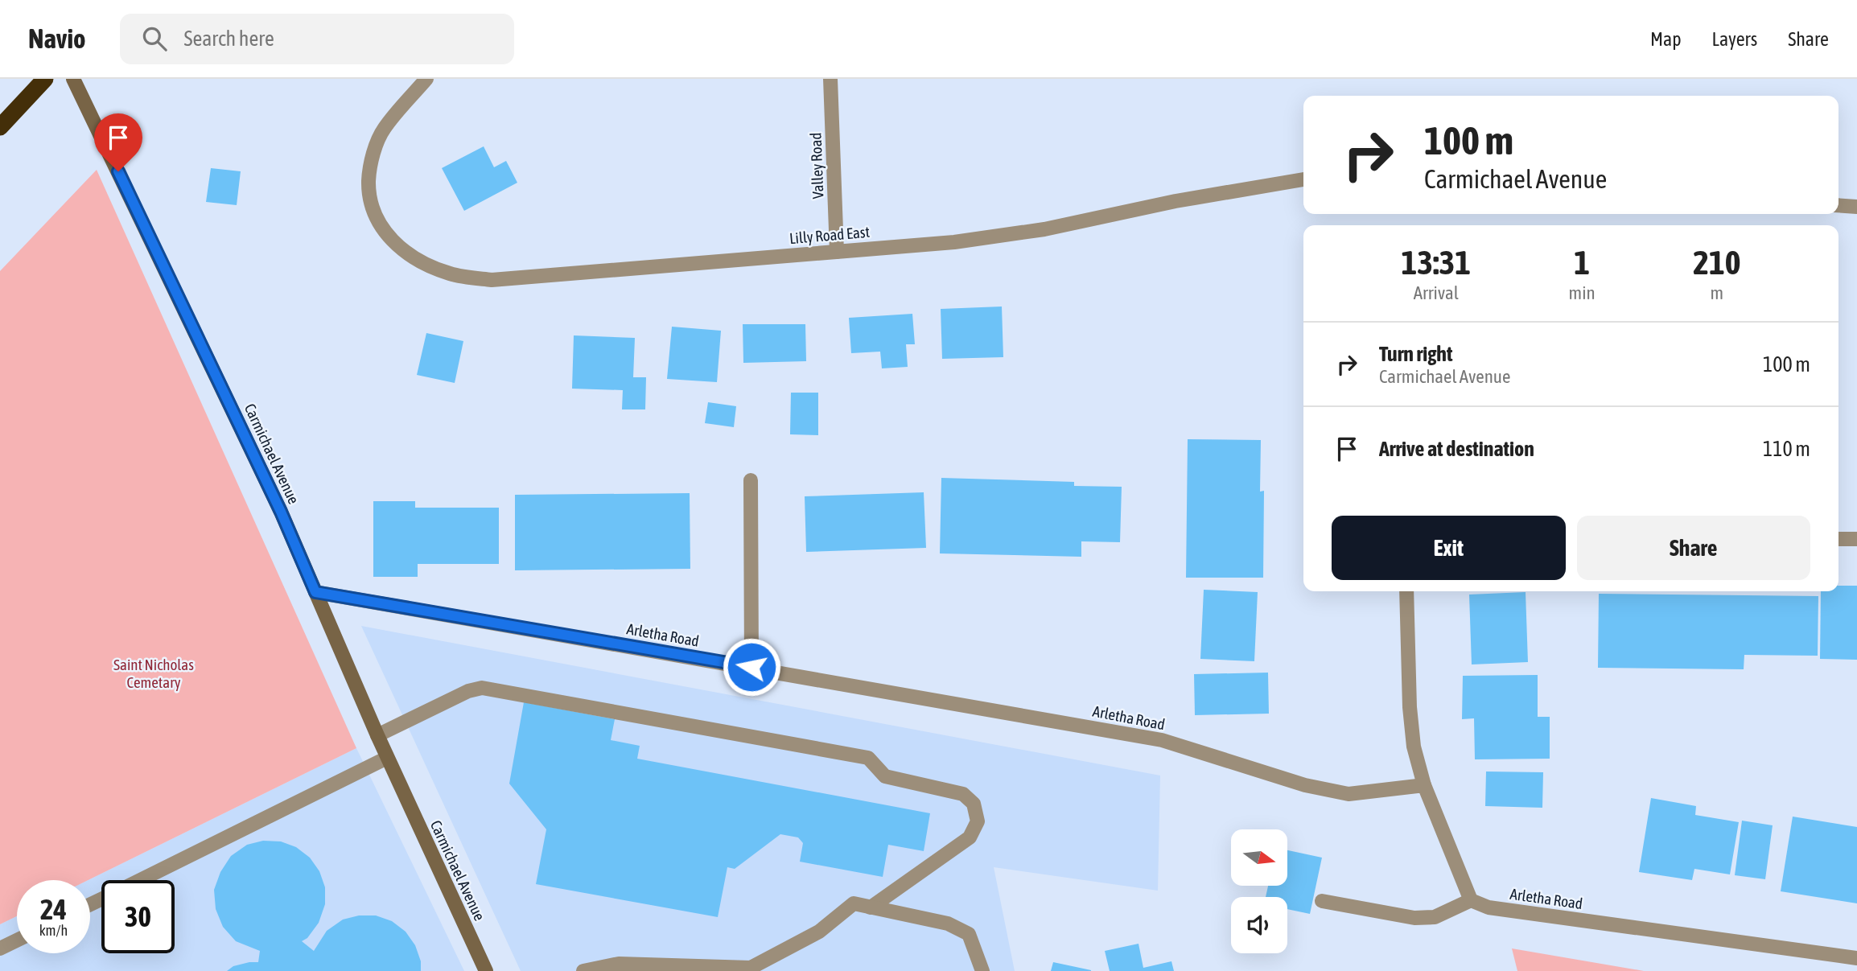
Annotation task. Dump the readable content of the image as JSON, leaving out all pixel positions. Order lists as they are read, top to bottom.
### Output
{
  "streets": {
    "street": [
      "Valley Road",
      "Lilly Road East",
      "Carmichael Avenue",
      "Arletha Road"
    ]
  },
  "crossings": [
    ["Valley Road", "Lilly Road East"],
    ["Carmichael Avenue", "Arletha Road"]
  ],
  "parks": ["Saint Nicholas Cemetary"],
  "north": "right",
  "page": {
    "header": "Navio",
    "search": "Search here",
    "nav": ["Map", "Layers", "Share"],
    "turn": ["100 m", "Carmichael Avenue"],
    "eta": [
      "13:31",
      "Arrival",
      "1",
      "min",
      "210",
      "m"
    ],
    "list": [
      {
        "name": "Turn right",
        "note": "Carmichael Avenue",
        "value": "100 m"
      },
      {
        "name": "Arrive at destination",
        "value": "110 m"
      }
    ],
    "buttons": ["Exit", "Share"],
    "speed": "24 km/h",
    "limit": "30"
  }
}
